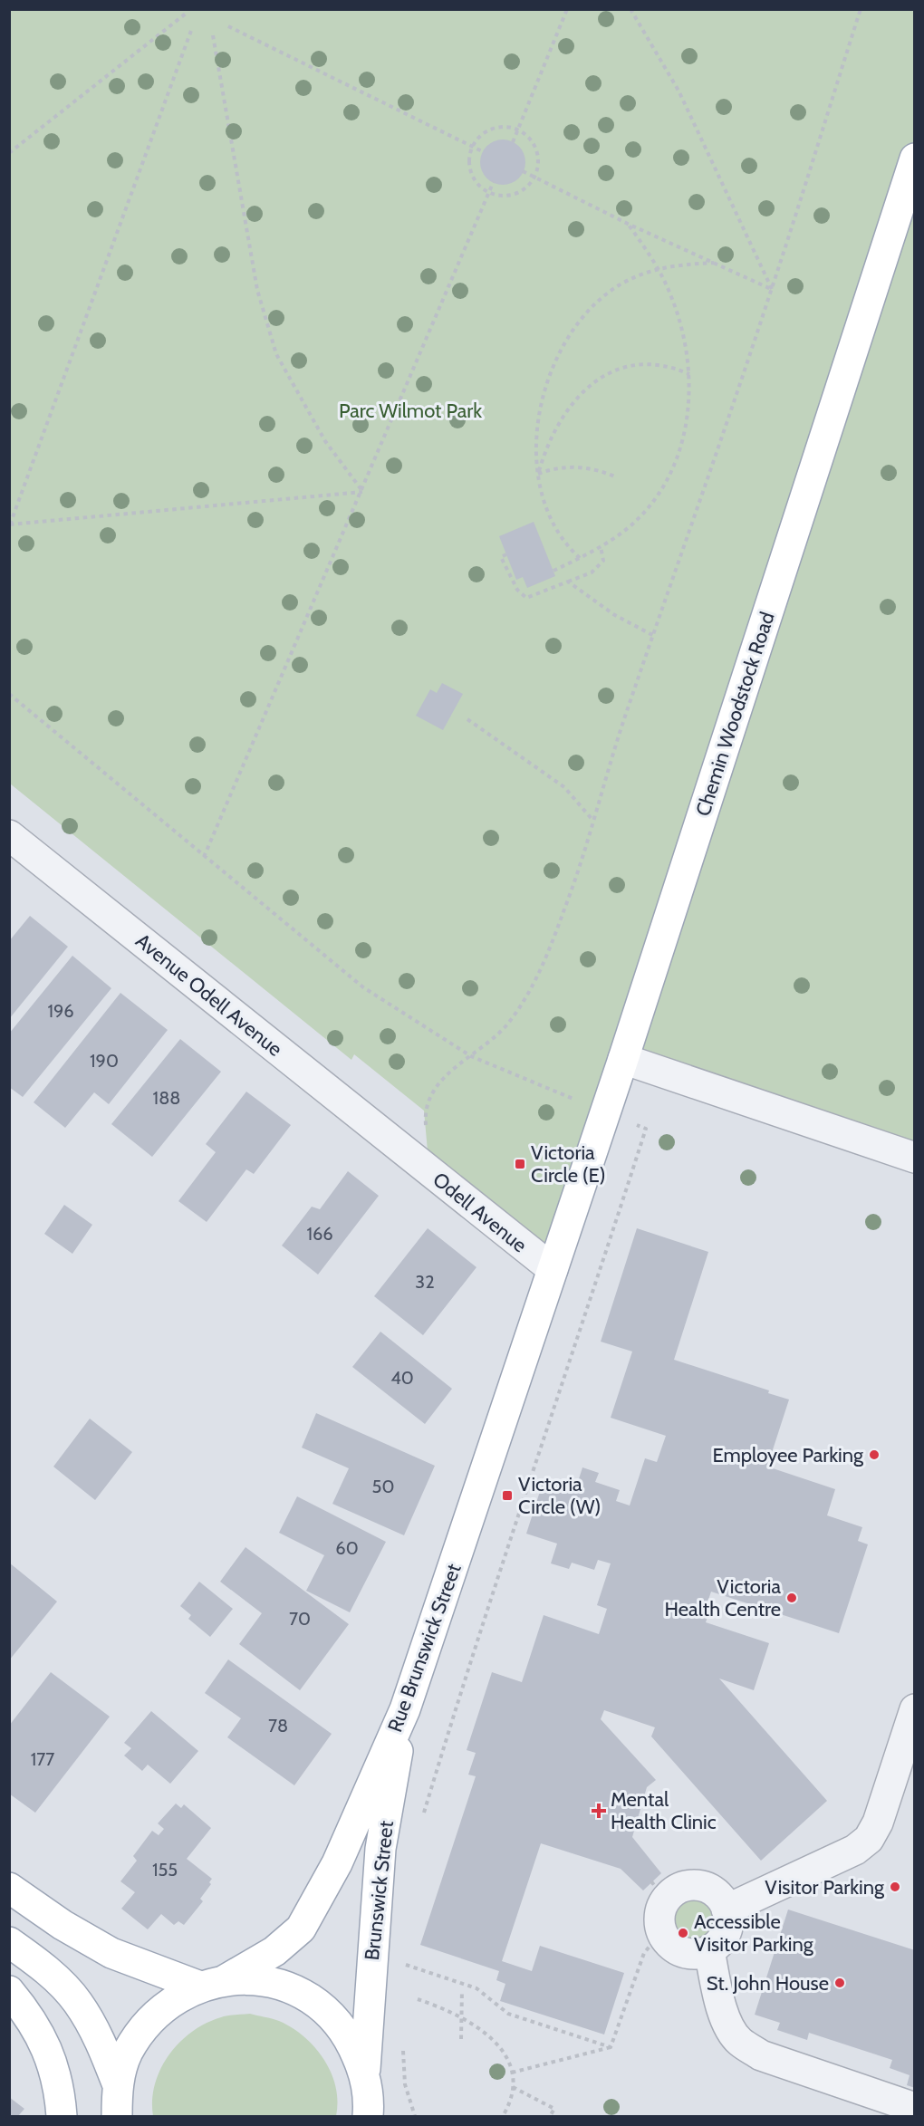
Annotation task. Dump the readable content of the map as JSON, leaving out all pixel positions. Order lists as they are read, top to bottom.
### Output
{
  "streets": {
    "main road": ["Chemin Woodstock Road", "Rue Brunswick Street", "Brunswick Street"],
    "street": ["Avenue Odell Avenue", "Odell Avenue"]
  },
  "crossings": [
    ["Chemin Woodstock Road", "Odell Avenue"],
    ["Chemin Woodstock Road", "Rue Brunswick Street"],
    ["Avenue Odell Avenue", "Odell Avenue"],
    ["Odell Avenue", "Rue Brunswick Street"],
    ["Rue Brunswick Street", "Brunswick Street"]
  ],
  "parks": ["Parc Wilmot Park"],
  "places": {
    "transit": ["Victoria Circle (E)", "Victoria Circle (W)"],
    "other": [
      "Employee Parking",
      "Victoria Health Centre",
      "Visitor Parking",
      "Accessible Visitor Parking",
      "St. John House"
    ],
    "health": ["Mental Health Clinic"]
  },
  "house_numbers": [
    "196",
    "190",
    "188",
    "166",
    "32",
    "40",
    "50",
    "60",
    "70",
    "78",
    "177",
    "155"
  ]
}
